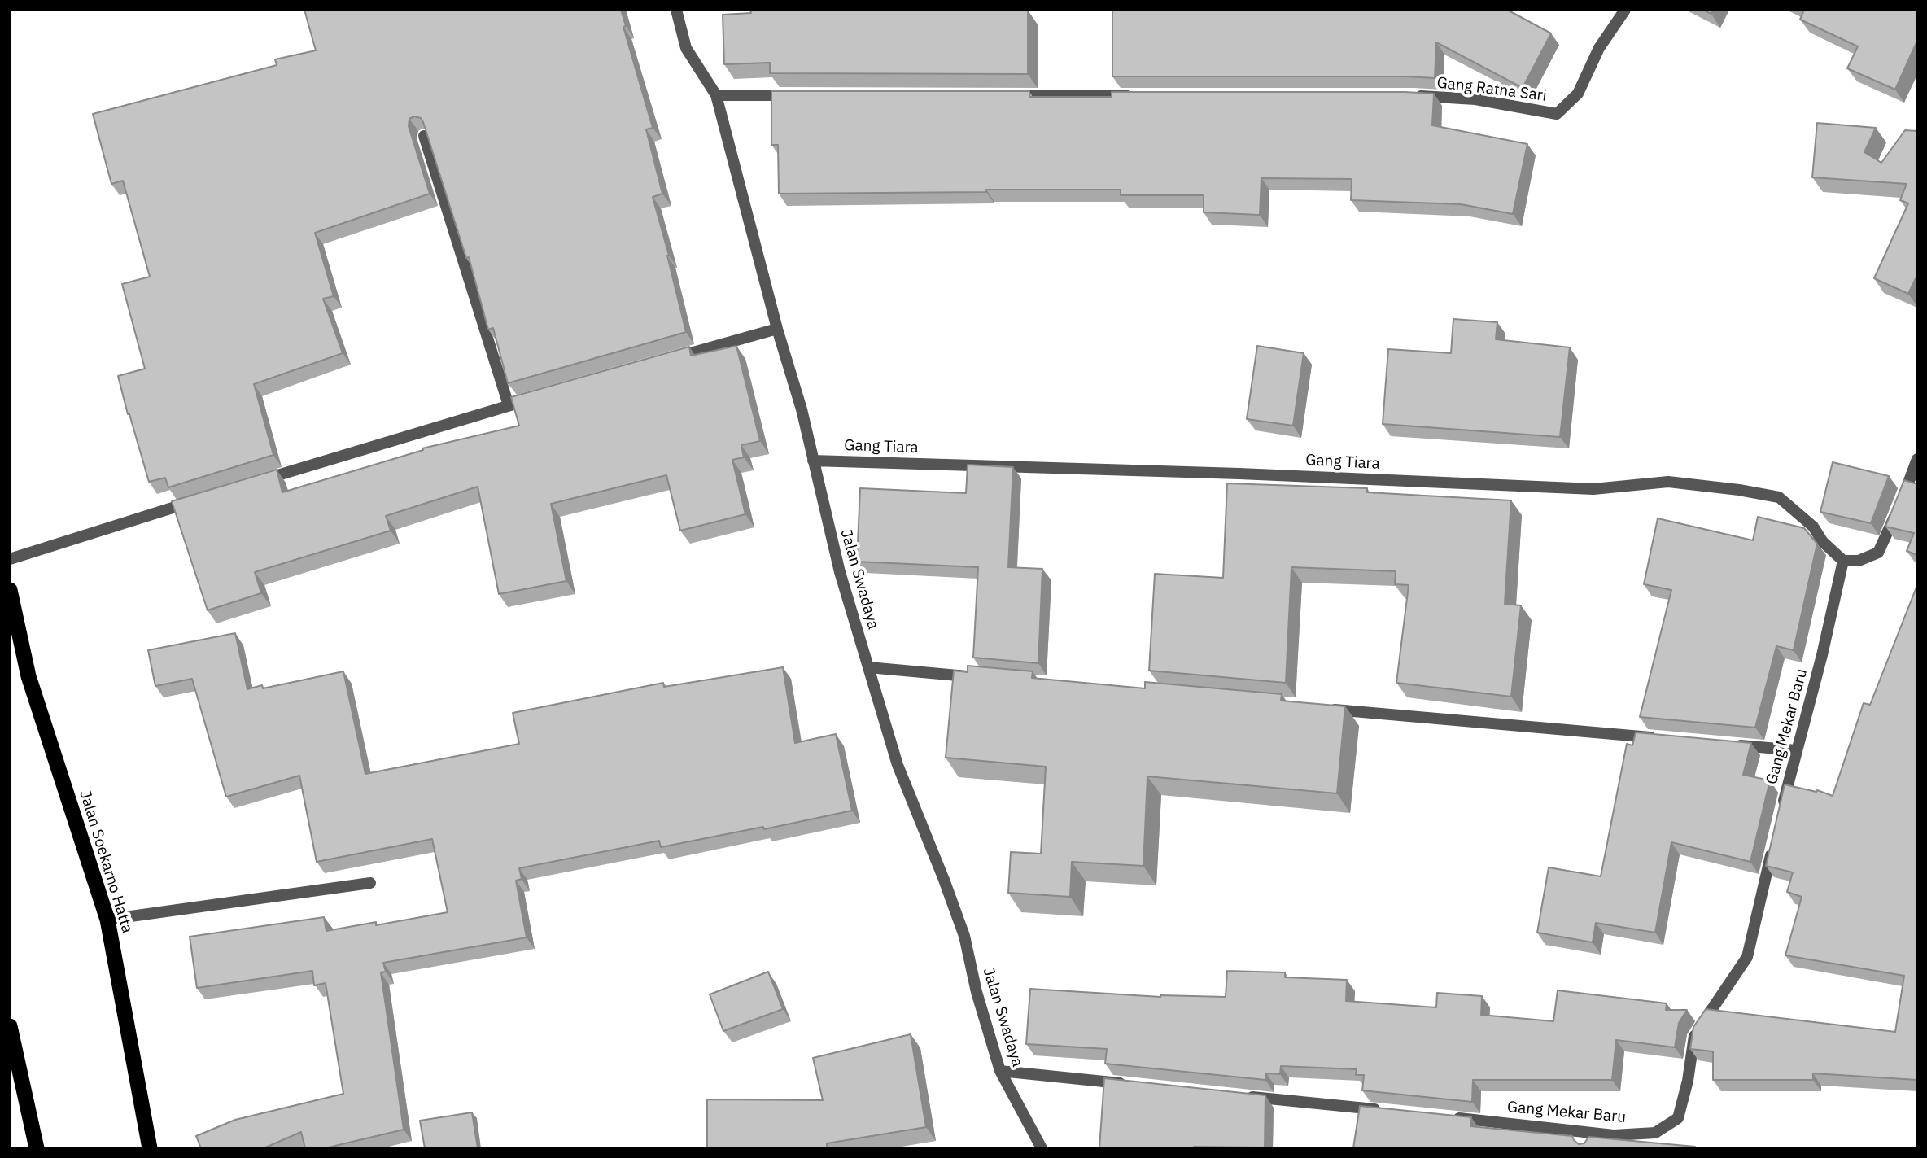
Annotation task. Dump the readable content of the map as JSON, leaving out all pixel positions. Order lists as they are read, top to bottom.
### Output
{
  "streets": {
    "highway": ["Jalan Soekarno Hatta"],
    "street": [
      "Gang Ratna Sari",
      "Gang Tiara",
      "Jalan Swadaya",
      "Gang Mekar Baru"
    ]
  },
  "crossings": [
    ["Gang Tiara", "Jalan Swadaya"],
    ["Gang Tiara", "Gang Mekar Baru"]
  ]
}
